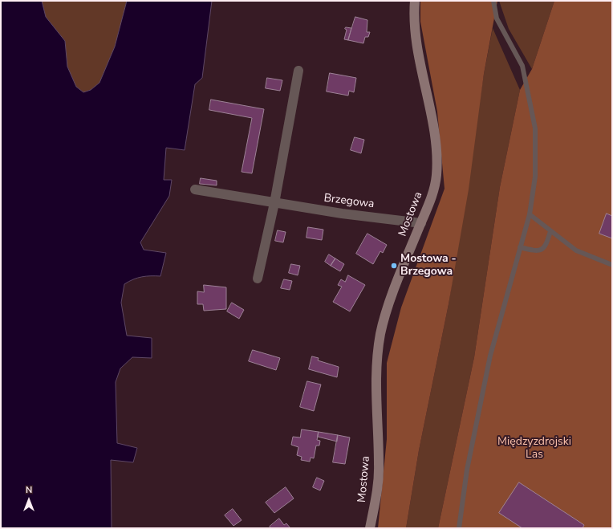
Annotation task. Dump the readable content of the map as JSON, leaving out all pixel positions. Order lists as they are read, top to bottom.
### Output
{
  "streets": {
    "street": ["Brzegowa", "Mostowa"]
  },
  "crossings": [
    ["Brzegowa", "Mostowa"]
  ],
  "parks": ["Międzyzdrojski Las"],
  "places": ["Mostowa - Brzegowa"],
  "north": "top"
}
